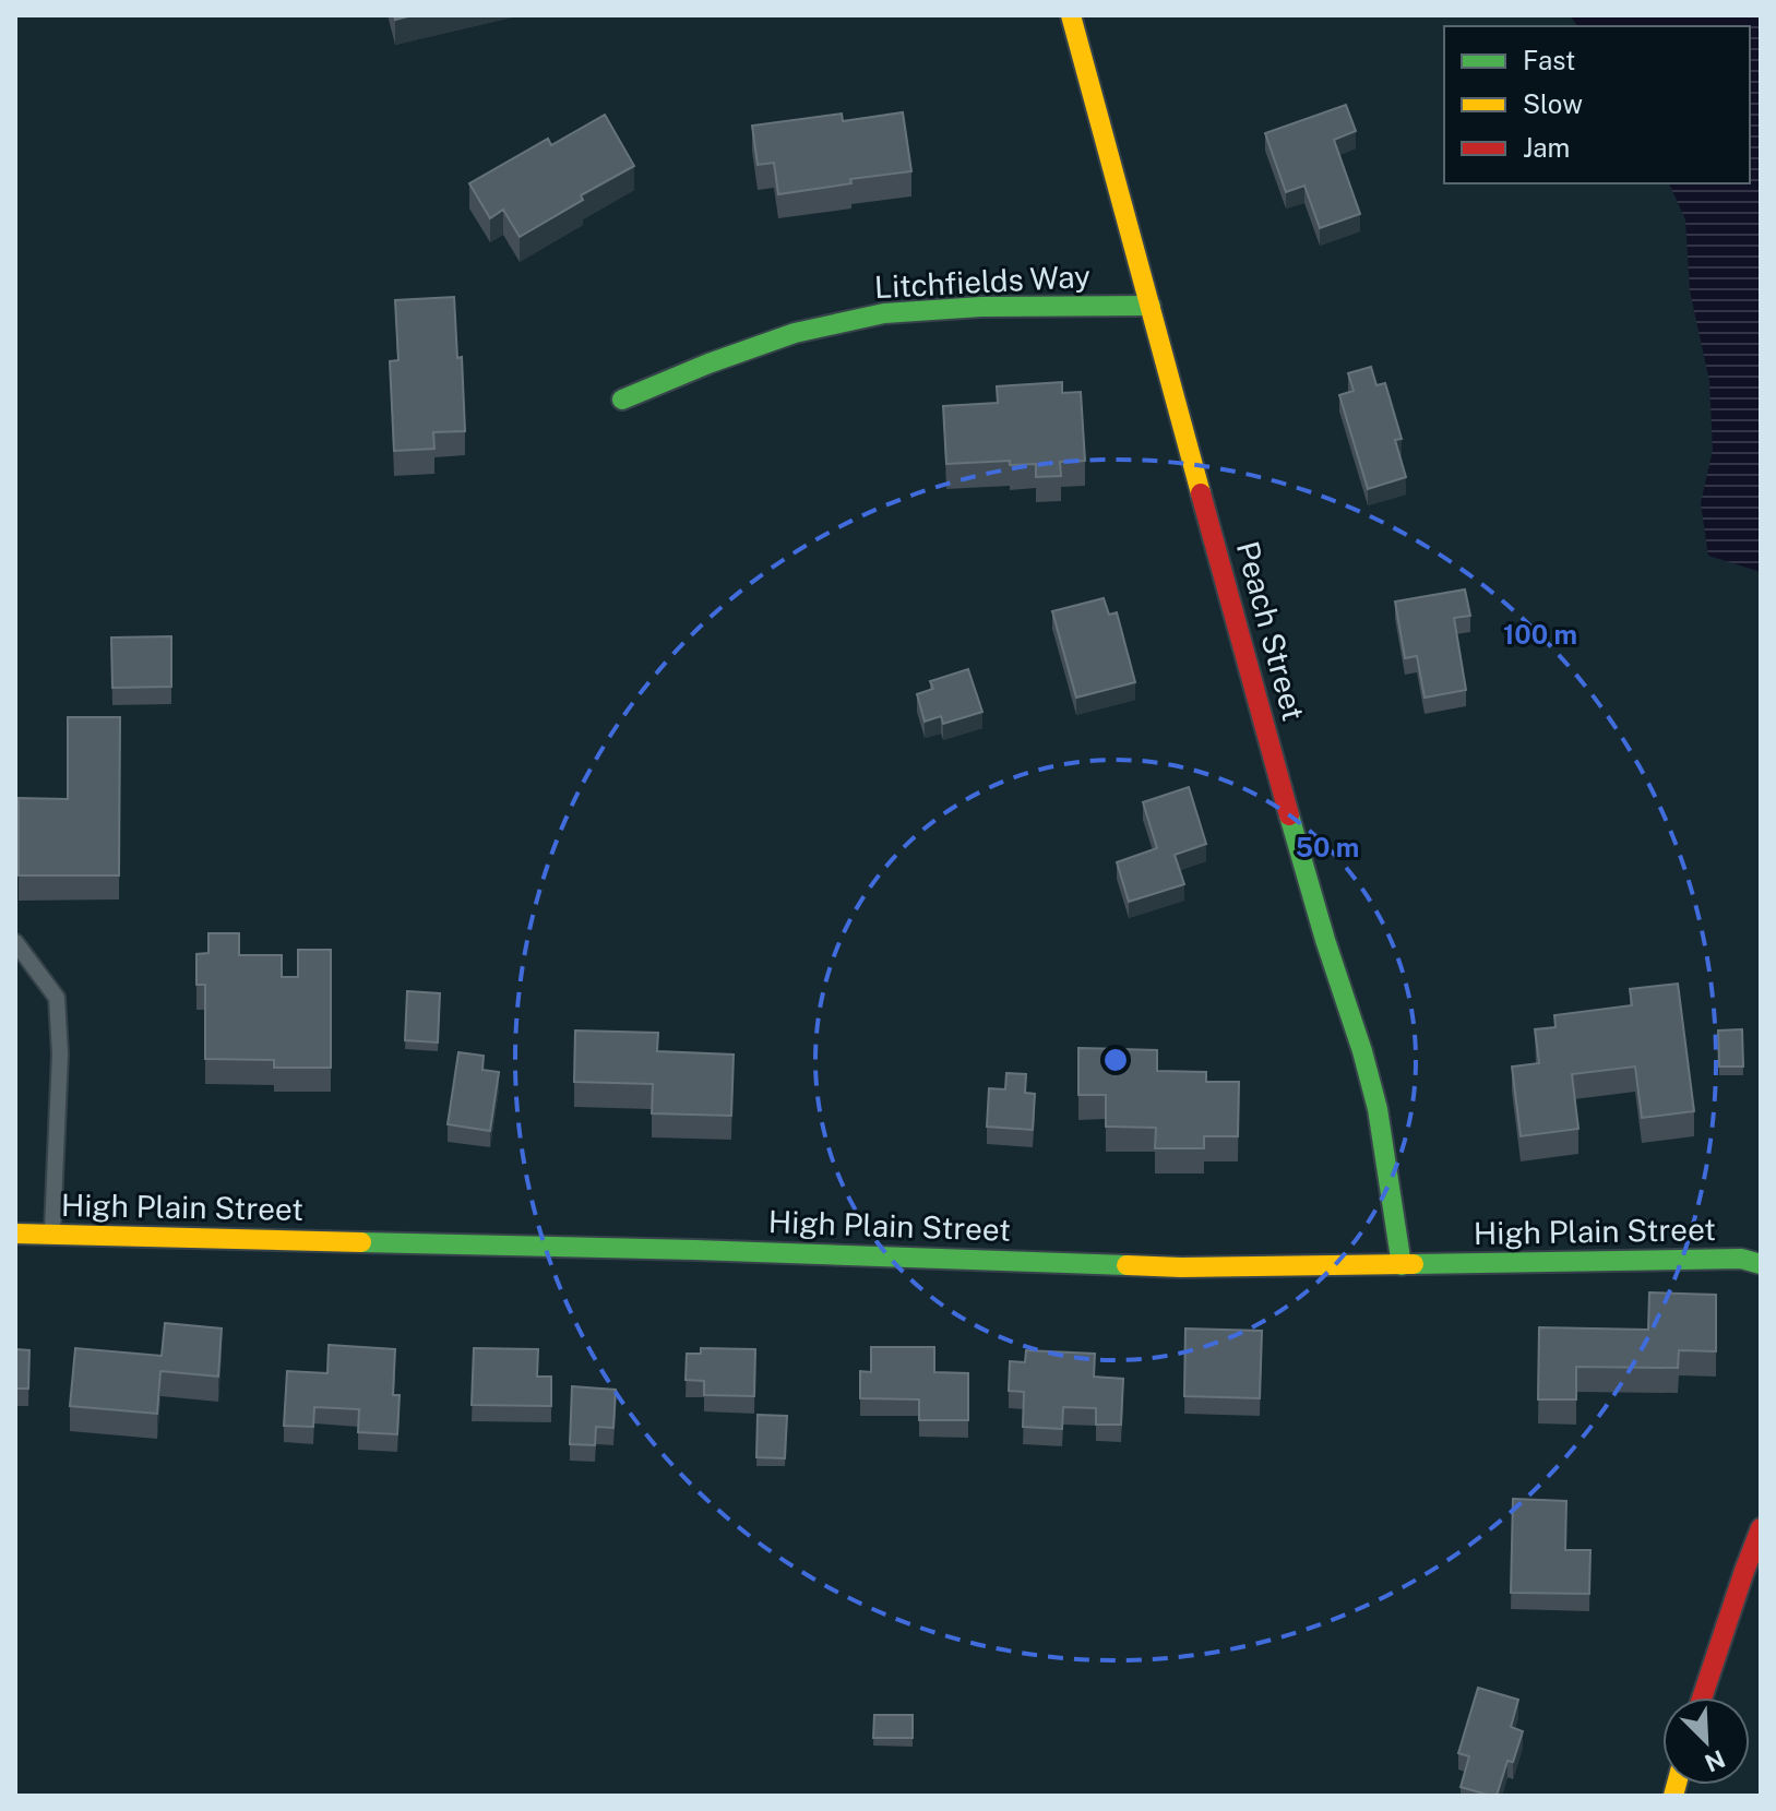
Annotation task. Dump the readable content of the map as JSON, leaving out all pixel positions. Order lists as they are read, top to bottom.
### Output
{
  "streets": {
    "street": ["Litchfields Way", "Peach Street", "High Plain Street"]
  },
  "crossings": [
    ["Litchfields Way", "Peach Street"],
    ["Peach Street", "High Plain Street"]
  ],
  "legend": ["Fast", "Slow", "Jam"],
  "north": "bottom right",
  "rings": ["100 m", "50 m"]
}
